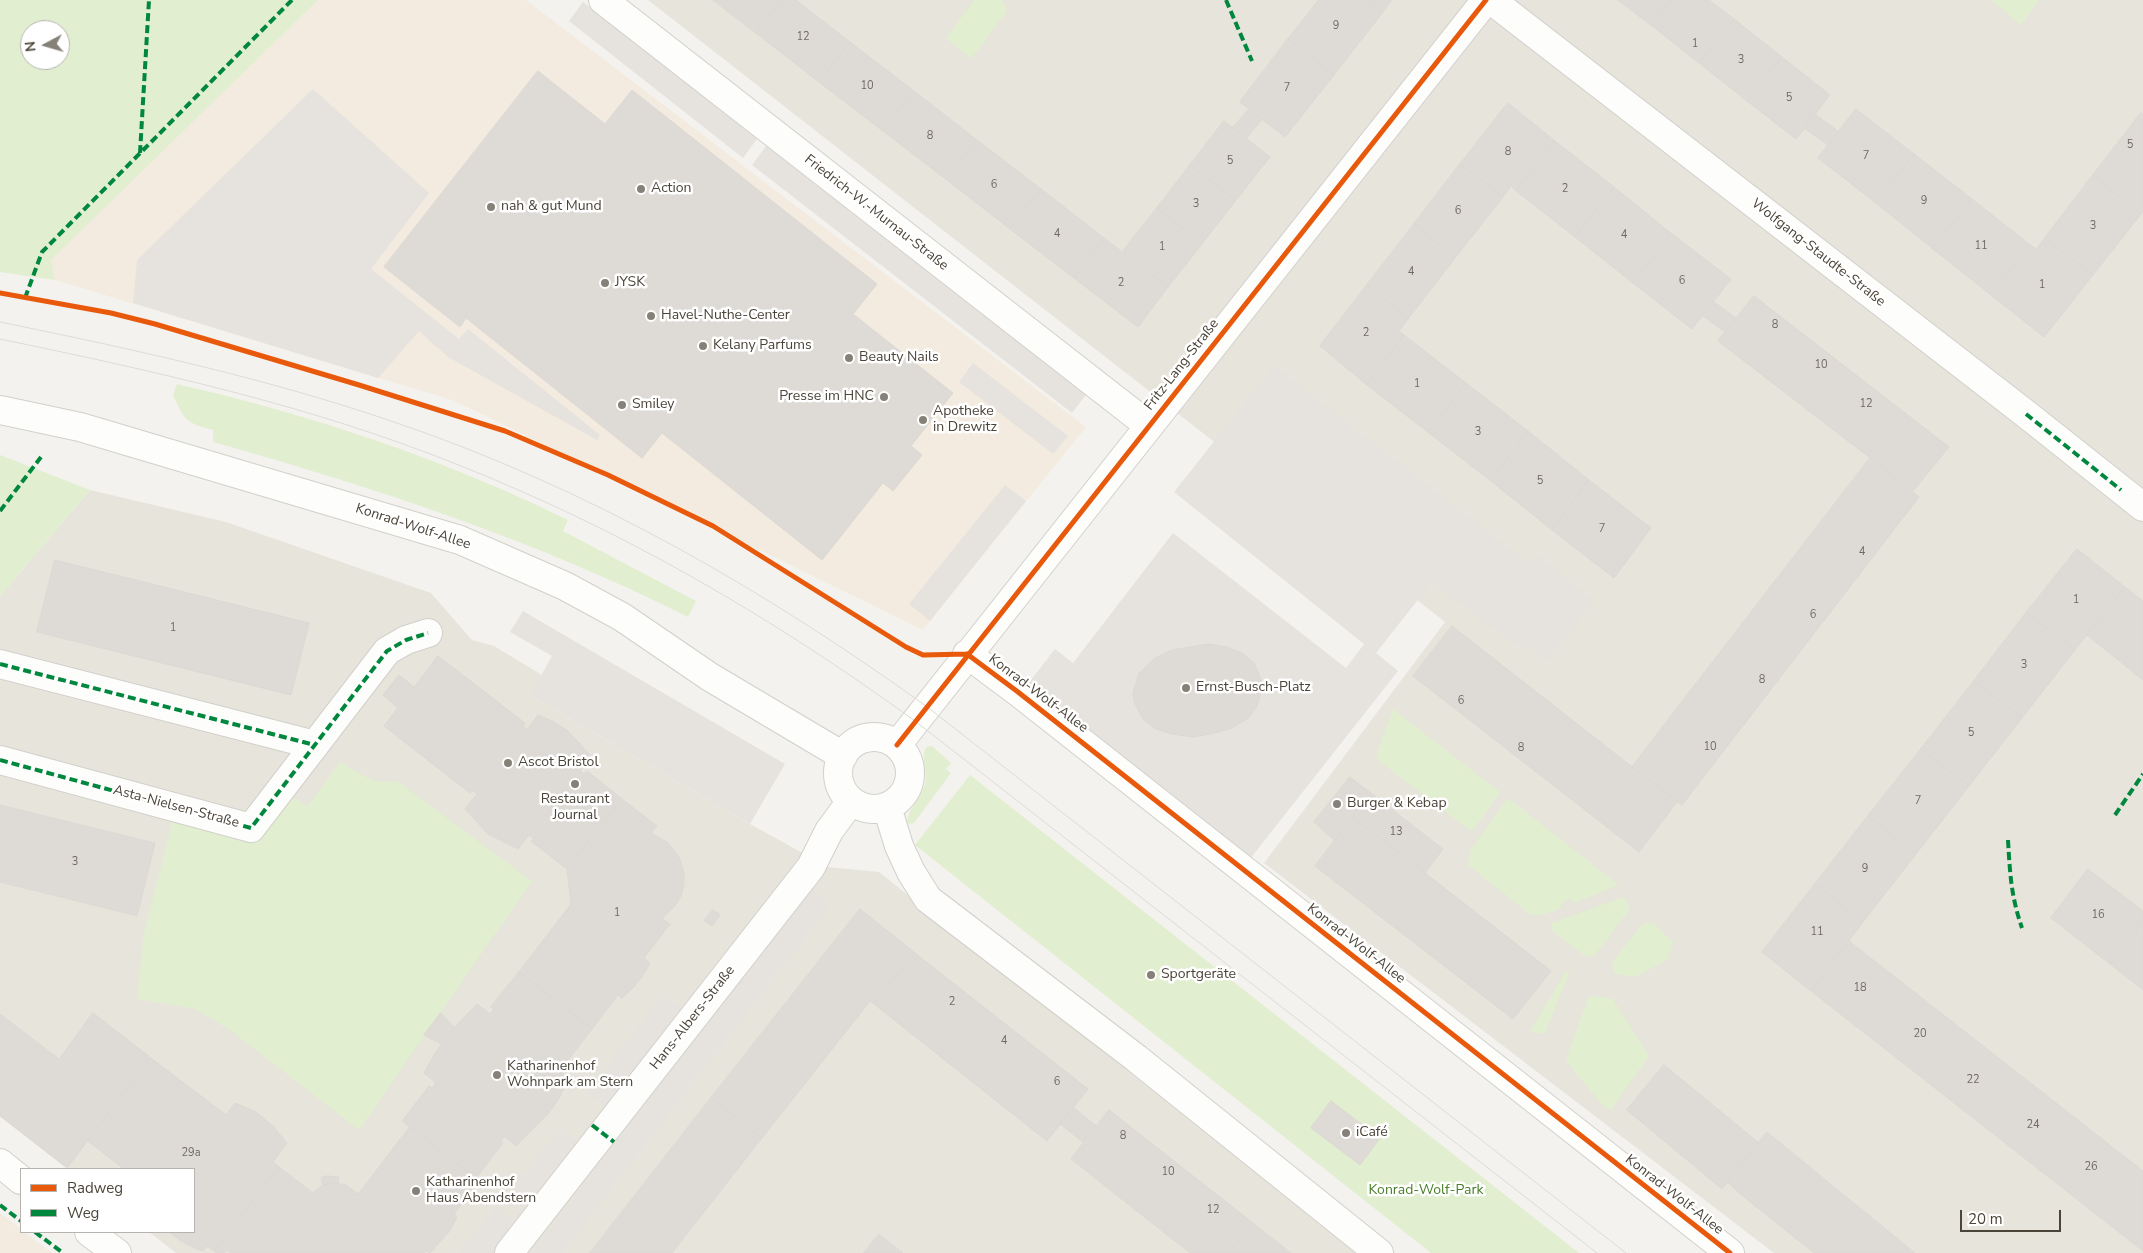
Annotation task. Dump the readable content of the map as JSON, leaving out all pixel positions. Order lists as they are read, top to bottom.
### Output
{
  "streets": {
    "street": [
      "Friedrich-W.-Murnau-Straße",
      "Wolfgang-Staudte-Straße",
      "Fritz-Lang-Straße",
      "Konrad-Wolf-Allee",
      "Asta-Nielsen-Straße",
      "Hans-Albers-Straße"
    ]
  },
  "crossings": [
    ["Friedrich-W.-Murnau-Straße", "Fritz-Lang-Straße"],
    ["Fritz-Lang-Straße", "Konrad-Wolf-Allee"],
    ["Fritz-Lang-Straße", "Hans-Albers-Straße"],
    ["Konrad-Wolf-Allee", "Hans-Albers-Straße"]
  ],
  "parks": ["Konrad-Wolf-Park"],
  "places": [
    "Action",
    "nah & gut Mund",
    "JYSK",
    "Havel-Nuthe-Center",
    "Kelany Parfums",
    "Beauty Nails",
    "Presse im HNC",
    "Smiley",
    "Apotheke in Drewitz",
    "Ernst-Busch-Platz",
    "Ascot Bristol",
    "Restaurant Journal",
    "Burger & Kebap",
    "Sportgeräte",
    "Katharinenhof Wohnpark am Stern",
    "iCafé",
    "Katharinenhof Haus Abendstern"
  ],
  "house_numbers": [
    "9",
    "12",
    "1",
    "3",
    "10",
    "7",
    "5",
    "8",
    "5",
    "8",
    "7",
    "5",
    "6",
    "2",
    "9",
    "3",
    "6",
    "3",
    "4",
    "4",
    "11",
    "1",
    "4",
    "6",
    "2",
    "1",
    "8",
    "2",
    "10",
    "1",
    "12",
    "3",
    "5",
    "7",
    "4",
    "1",
    "6",
    "1",
    "3",
    "8",
    "6",
    "5",
    "10",
    "8",
    "7",
    "13",
    "3",
    "9",
    "1",
    "16",
    "11",
    "18",
    "2",
    "20",
    "4",
    "22",
    "6",
    "24",
    "8",
    "29a",
    "26",
    "10",
    "12"
  ],
  "legend": ["Radweg", "Weg"],
  "scale_bar": "20 m",
  "north": "left"
}
